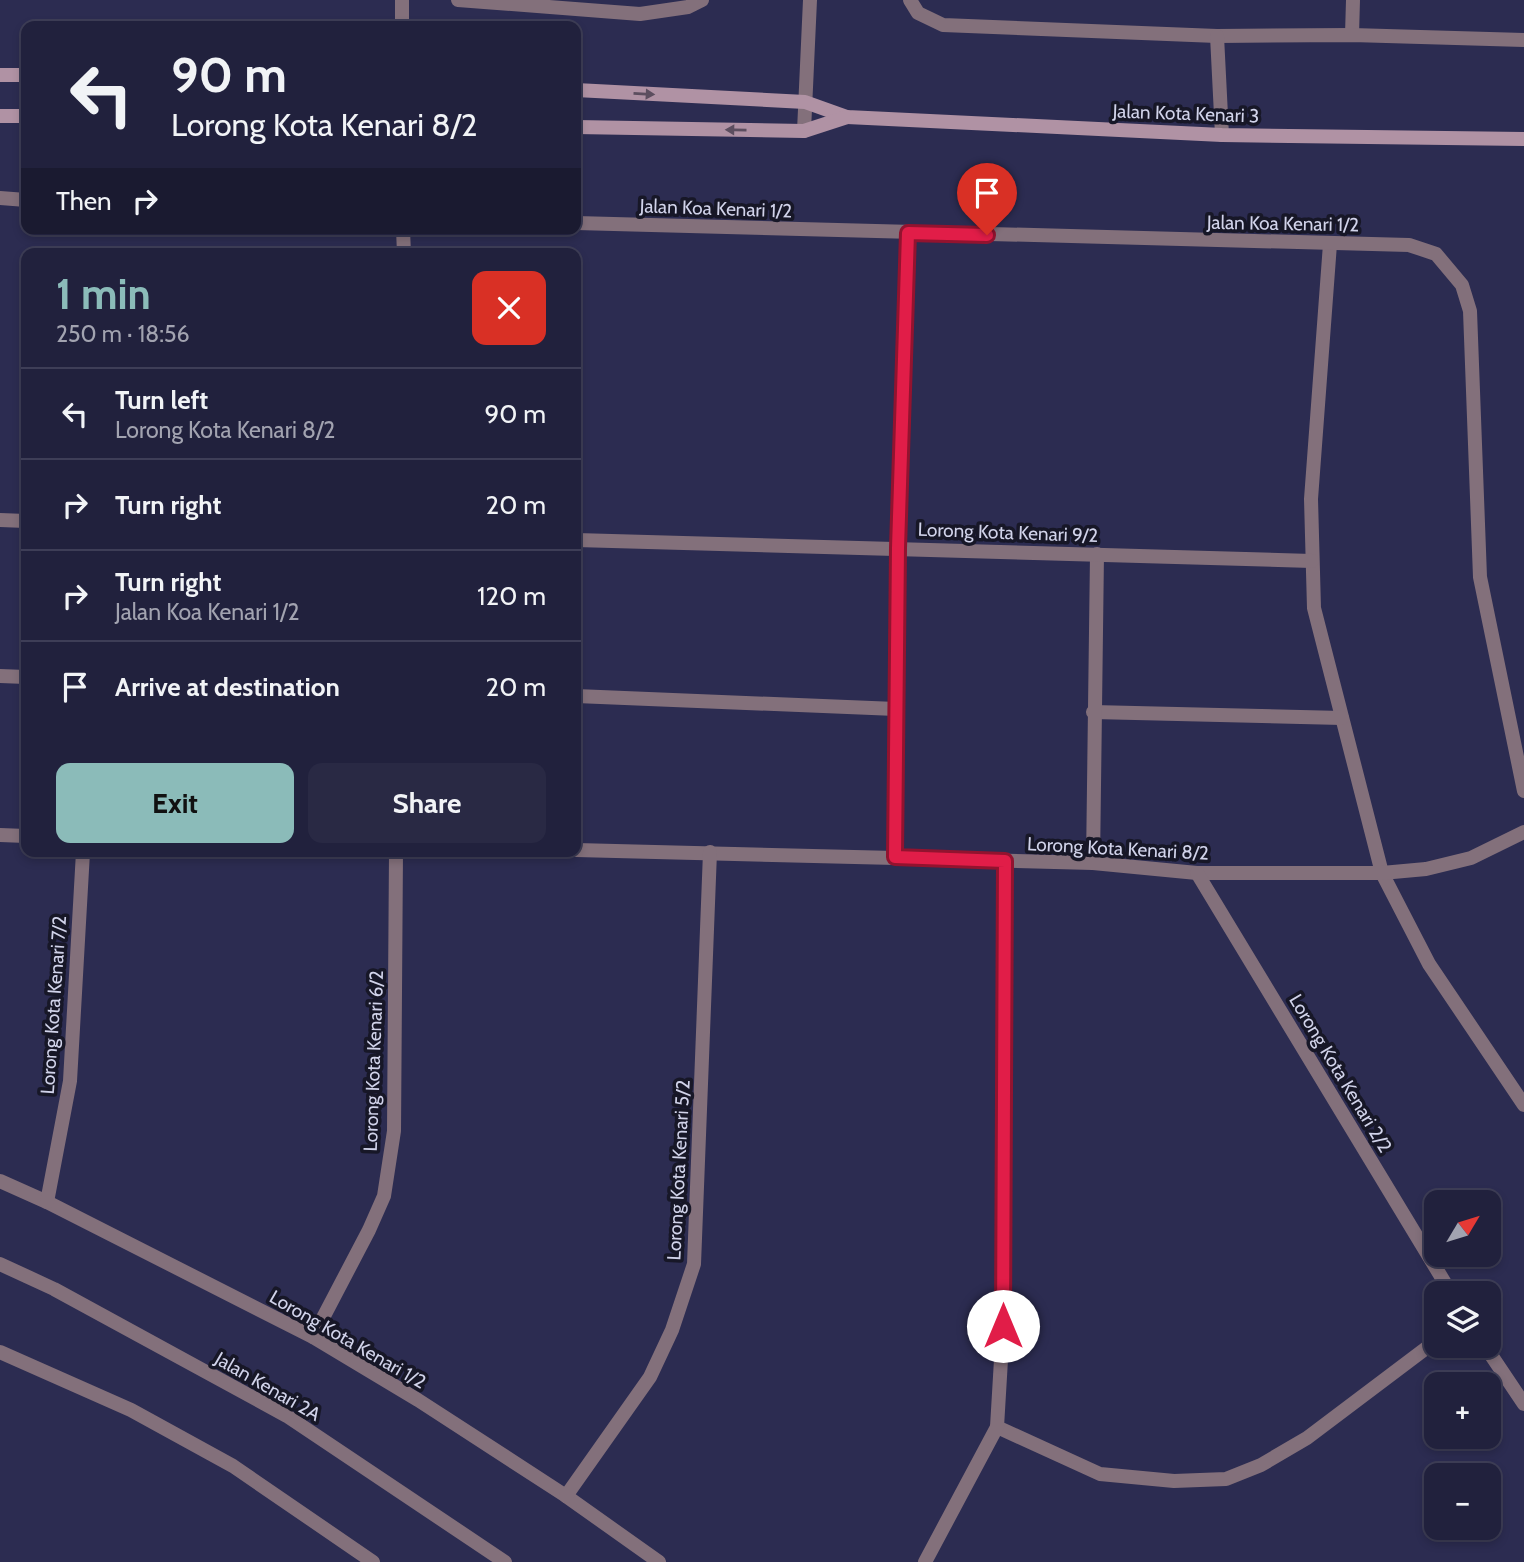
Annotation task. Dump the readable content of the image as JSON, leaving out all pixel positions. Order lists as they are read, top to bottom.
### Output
{
  "streets": {
    "main road": ["Jalan Kota Kenari 3"],
    "street": [
      "Jalan Koa Kenari 1/2",
      "Lorong Kota Kenari 9/2",
      "Lorong Kota Kenari 8/2",
      "Lorong Kota Kenari 7/2",
      "Lorong Kota Kenari 6/2",
      "Lorong Kota Kenari 2/2",
      "Lorong Kota Kenari 5/2",
      "Lorong Kota Kenari 1/2",
      "Jalan Kenari 2A"
    ]
  },
  "crossings": [
    ["Lorong Kota Kenari 8/2", "Lorong Kota Kenari 2/2"],
    ["Lorong Kota Kenari 8/2", "Lorong Kota Kenari 5/2"],
    ["Lorong Kota Kenari 7/2", "Lorong Kota Kenari 1/2"],
    ["Lorong Kota Kenari 6/2", "Lorong Kota Kenari 1/2"],
    ["Lorong Kota Kenari 5/2", "Lorong Kota Kenari 1/2"]
  ],
  "north": "top right",
  "page": {
    "turn": ["90 m", "Lorong Kota Kenari 8/2"],
    "then": "Then",
    "heading": ["1 min", "250 m · 18:56"],
    "list": [
      {
        "name": "Turn left",
        "note": "Lorong Kota Kenari 8/2",
        "value": "90 m"
      },
      {
        "name": "Turn right",
        "value": "20 m"
      },
      {
        "name": "Turn right",
        "note": "Jalan Koa Kenari 1/2",
        "value": "120 m"
      },
      {
        "name": "Arrive at destination",
        "value": "20 m"
      }
    ],
    "buttons": ["Exit", "Share"],
    "map_buttons": ["+", "−"]
  }
}
